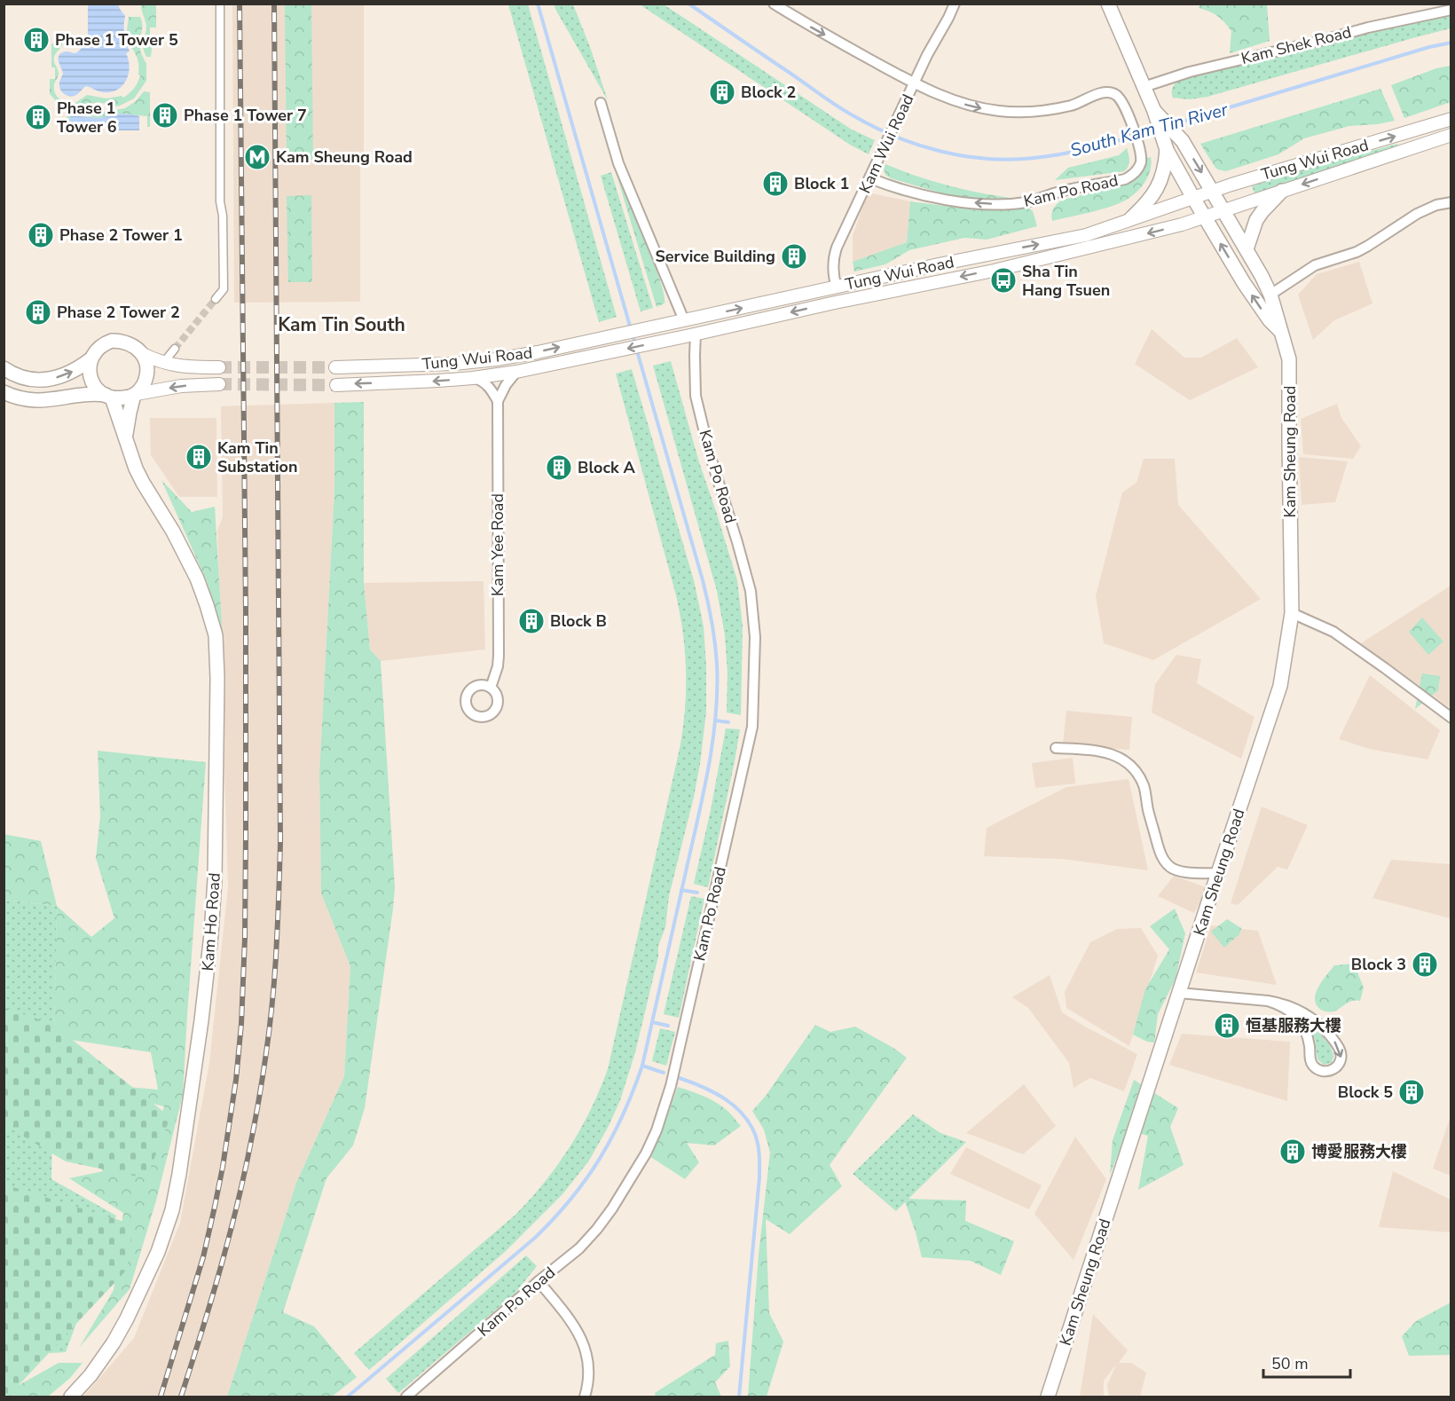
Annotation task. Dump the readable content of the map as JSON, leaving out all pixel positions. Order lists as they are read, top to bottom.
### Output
{
  "streets": {
    "main road": ["Kam Sheung Road", "Kam Ho Road"],
    "street": [
      "Kam Shek Road",
      "Kam Wui Road",
      "Tung Wui Road",
      "Kam Po Road",
      "Kam Yee Road"
    ]
  },
  "crossings": [
    ["Kam Shek Road", "Kam Sheung Road"],
    ["Kam Wui Road", "Tung Wui Road"],
    ["Kam Wui Road", "Kam Po Road"],
    ["Tung Wui Road", "Kam Po Road"],
    ["Tung Wui Road", "Kam Sheung Road"]
  ],
  "districts": ["Kam Tin South"],
  "water": ["South Kam Tin River"],
  "places": {
    "building": [
      "Phase 1 Tower 5",
      "Block 2",
      "Phase 1 Tower 7",
      "Phase 1 Tower 6",
      "Block 1",
      "Phase 2 Tower 1",
      "Service Building",
      "Phase 2 Tower 2",
      "Kam Tin Substation",
      "Block A",
      "Block B",
      "Block 3",
      "恒基服務大樓",
      "Block 5",
      "博愛服務大樓"
    ],
    "metro station": ["Kam Sheung Road"],
    "bus stop": ["Sha Tin Hang Tsuen"]
  },
  "scale_bar": "50 m"
}
